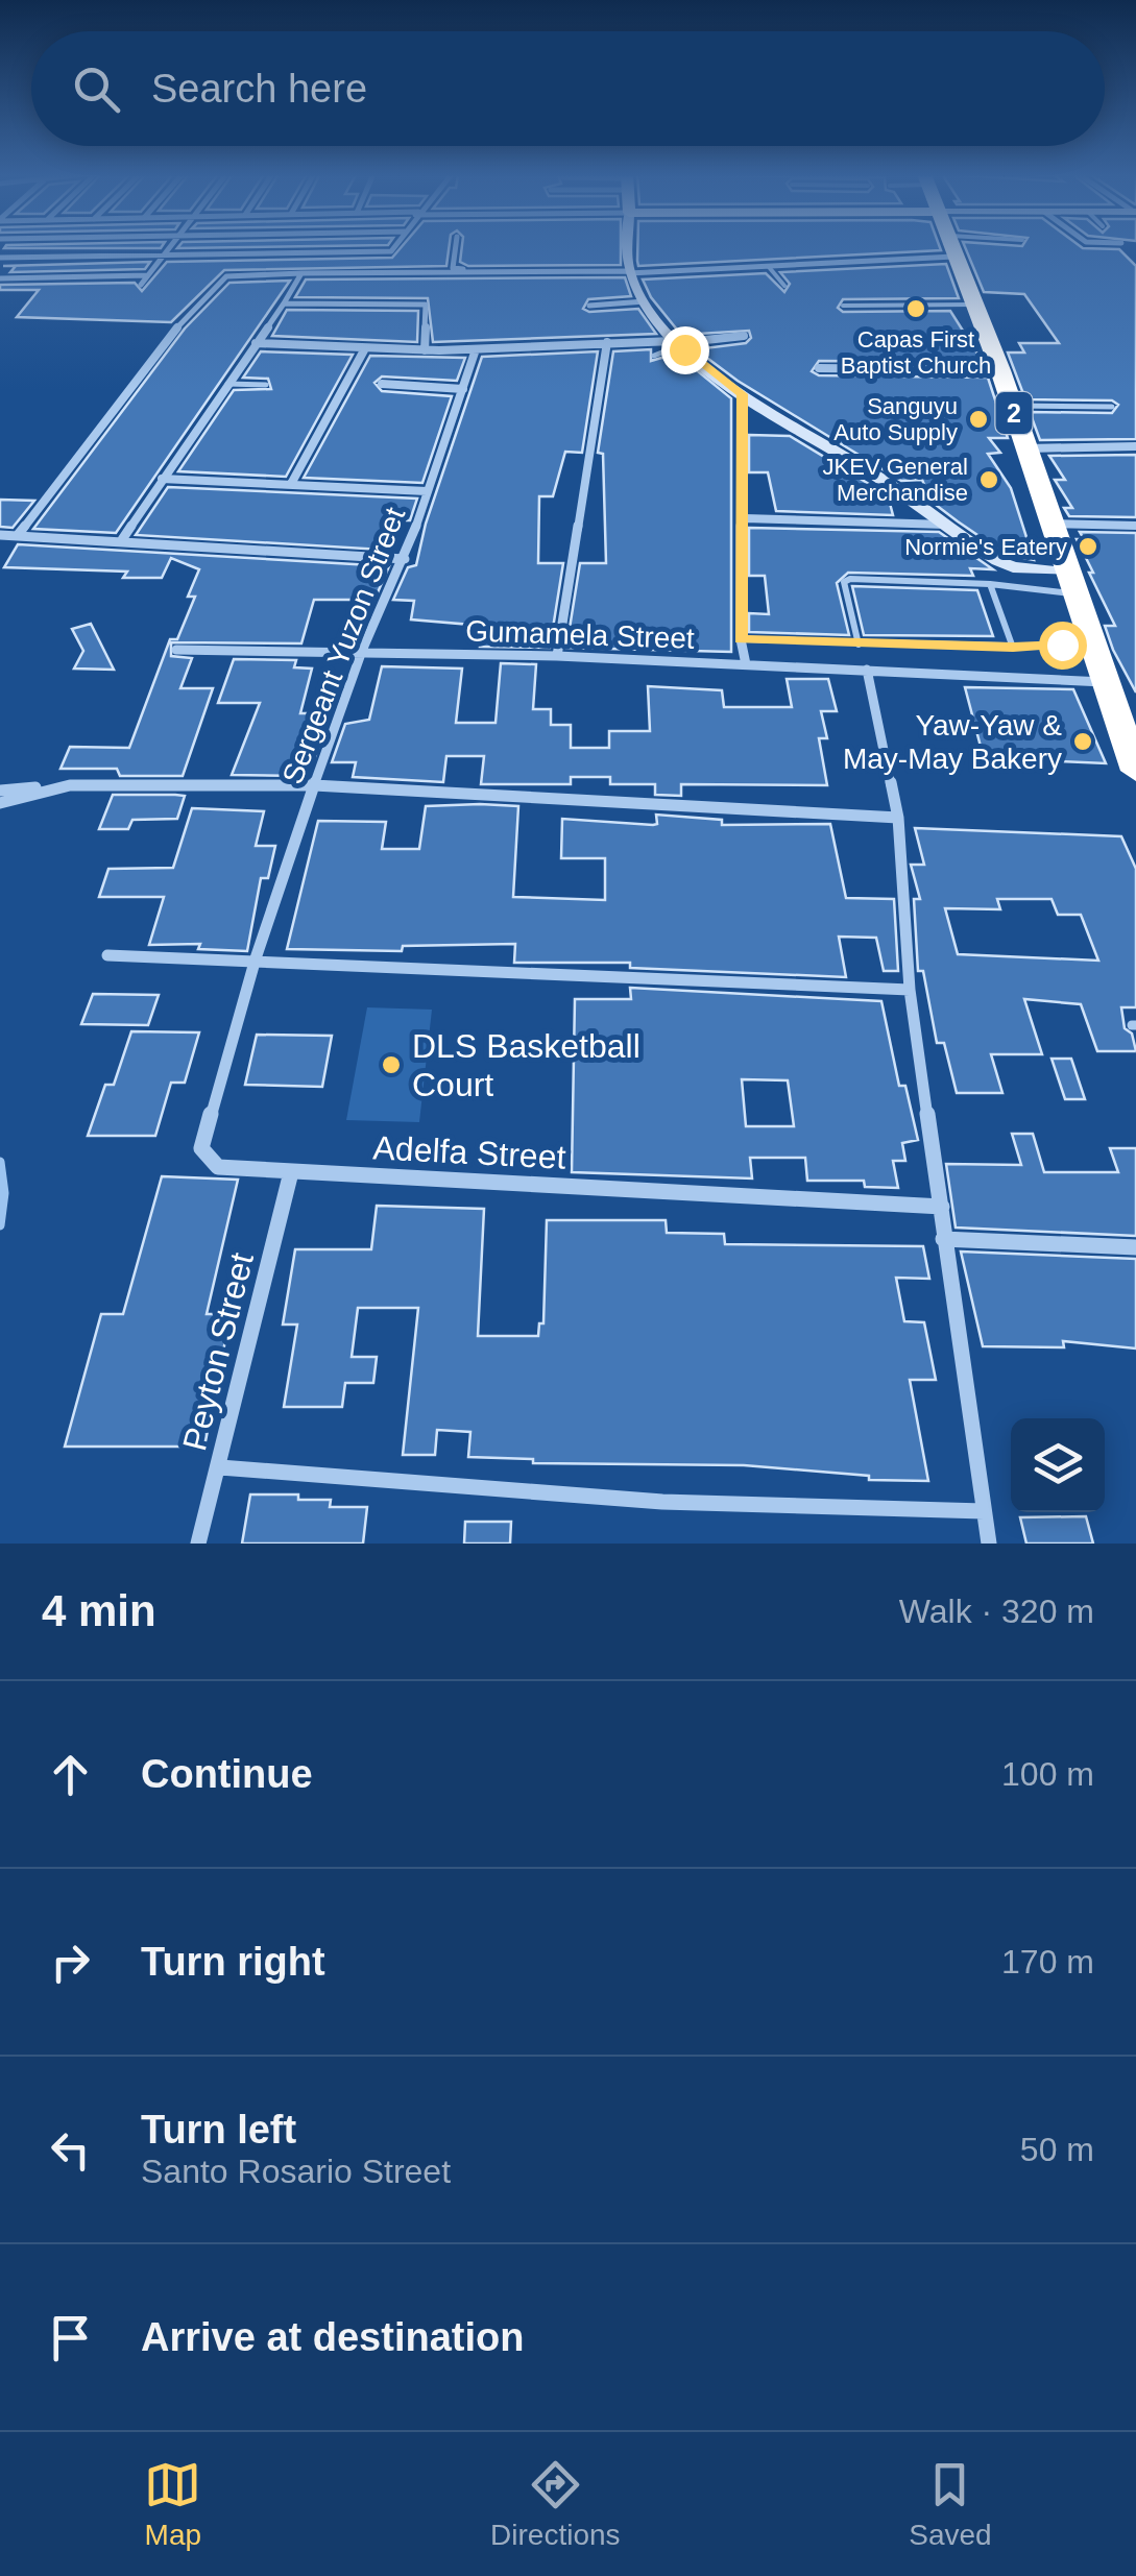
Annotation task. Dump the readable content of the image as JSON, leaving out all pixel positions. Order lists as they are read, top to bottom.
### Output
{
  "streets": {
    "highway": ["2"],
    "street": [
      "Gumamela Street",
      "Sergeant Yuzon Street",
      "Adelfa Street",
      "Peyton Street"
    ]
  },
  "crossings": [
    ["2", "Gumamela Street"],
    ["Gumamela Street", "Sergeant Yuzon Street"],
    ["Sergeant Yuzon Street", "Adelfa Street"],
    ["Adelfa Street", "Peyton Street"]
  ],
  "places": [
    "Capas First Baptist Church",
    "Sanguyu Auto Supply",
    "JKEV General Merchandise",
    "Normie's Eatery",
    "Yaw-Yaw & May-May Bakery",
    "DLS Basketball Court"
  ],
  "page": {
    "search": "Search here",
    "heading": ["4 min", "Walk · 320 m"],
    "list": [
      ["Continue", "100 m"],
      ["Turn right", "170 m"],
      ["Turn left", "Santo Rosario Street", "50 m"],
      "Arrive at destination"
    ],
    "nav": ["Map", "Directions", "Saved"]
  }
}
